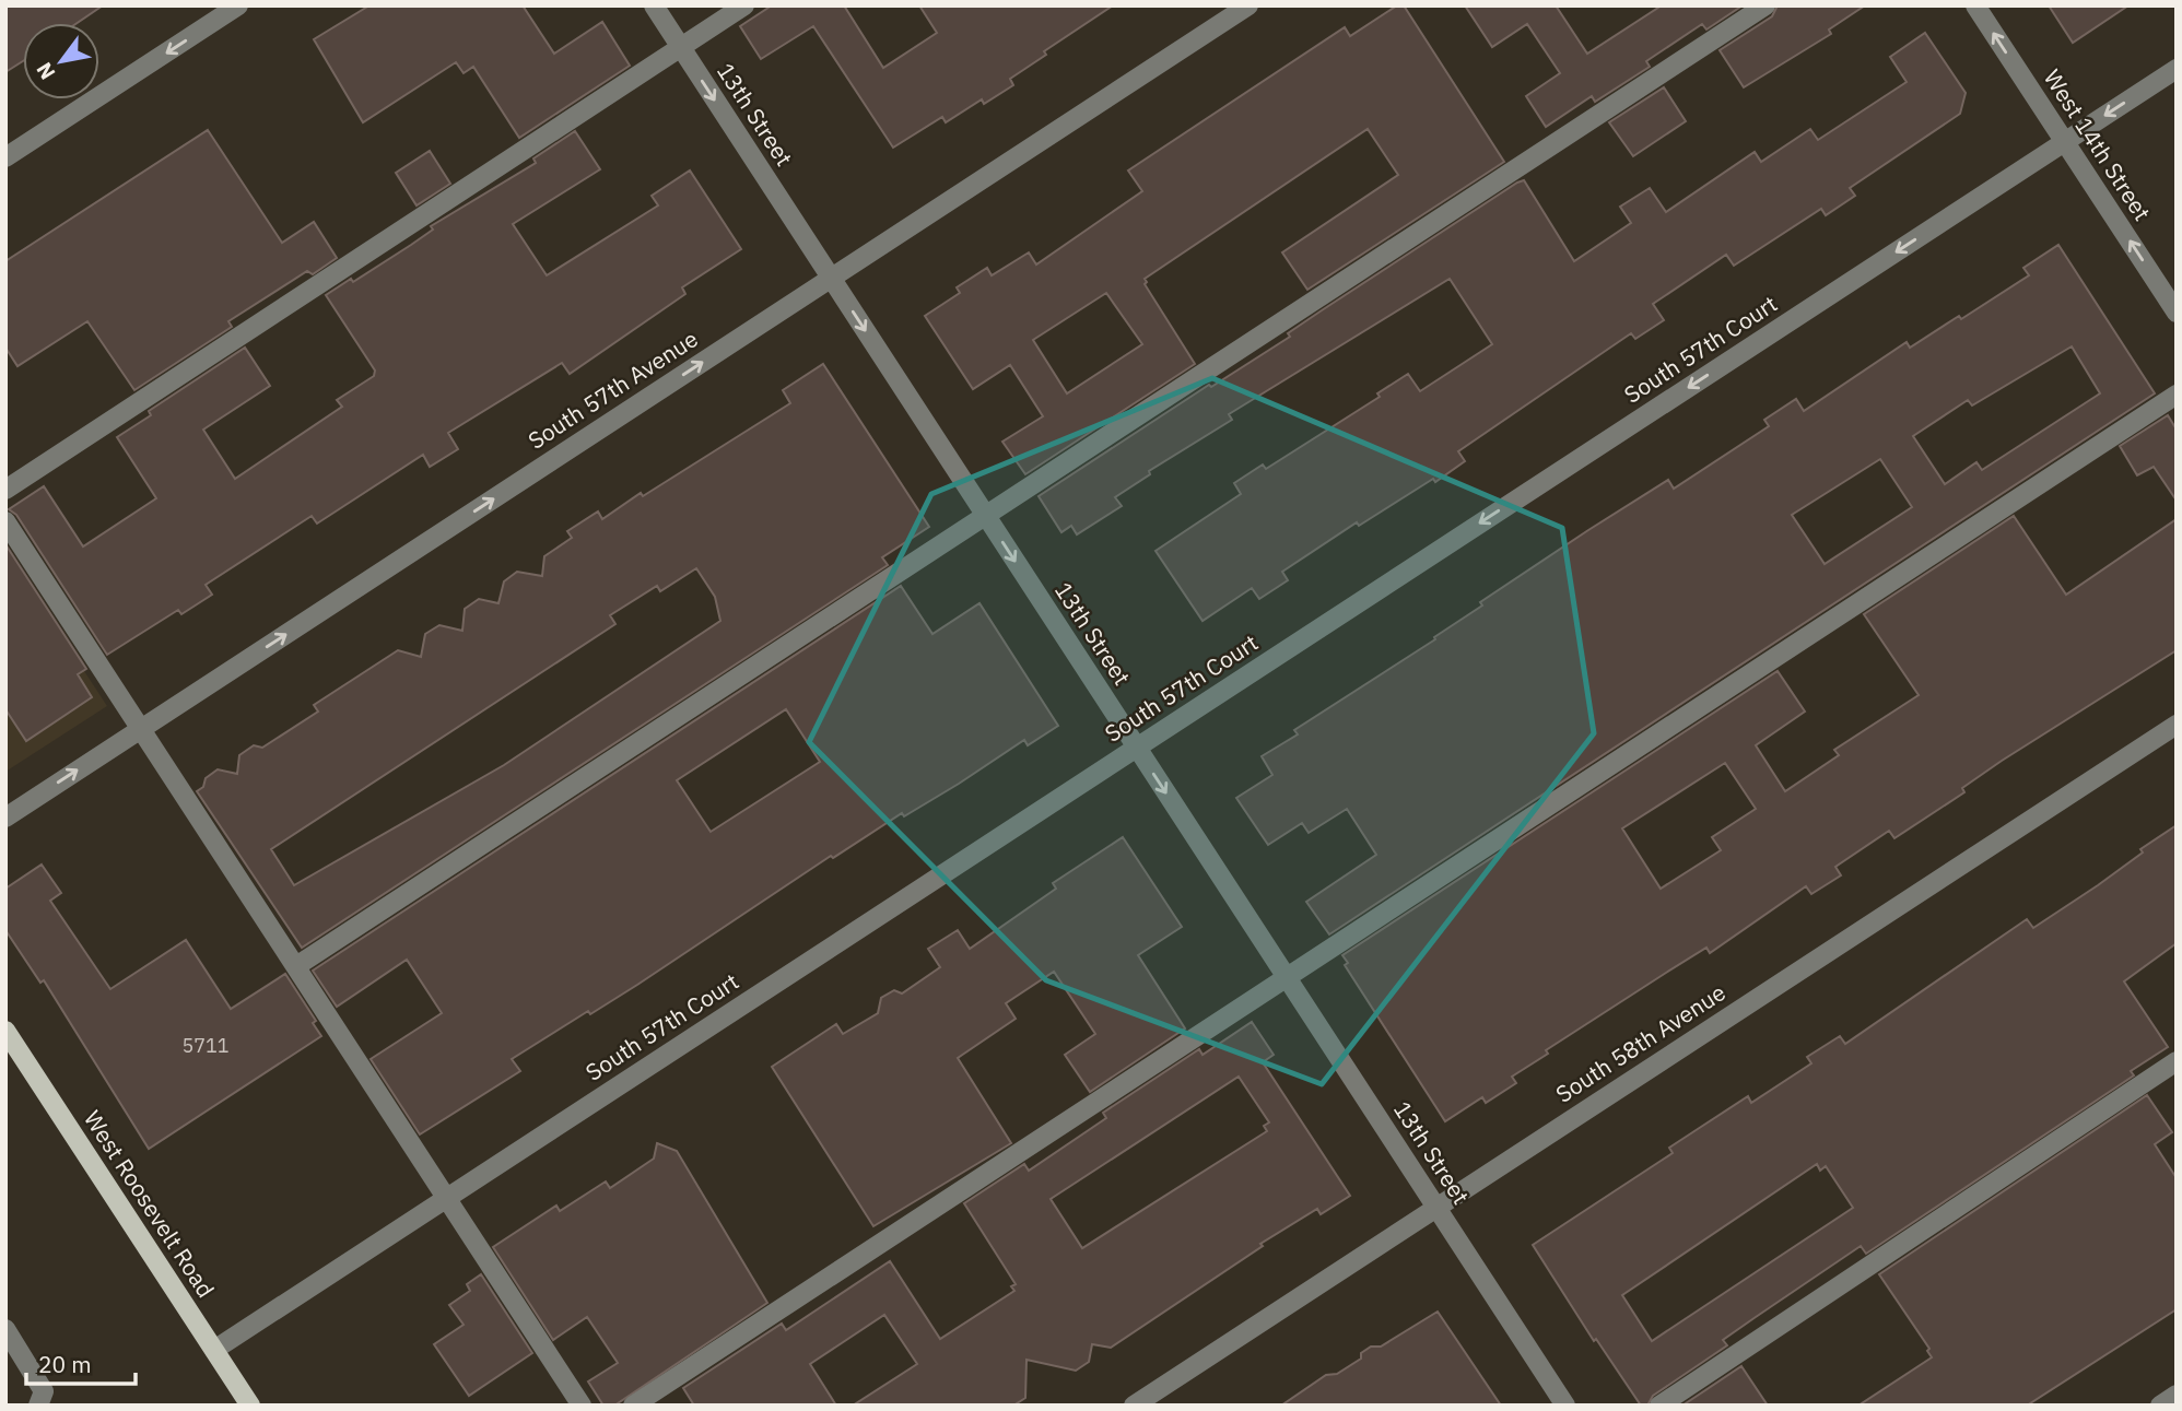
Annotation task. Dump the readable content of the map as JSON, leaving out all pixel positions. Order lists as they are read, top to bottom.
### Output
{
  "streets": {
    "main road": ["West Roosevelt Road"],
    "street": [
      "13th Street",
      "West 14th Street",
      "South 57th Court",
      "South 57th Avenue",
      "South 58th Avenue"
    ]
  },
  "crossings": [
    ["13th Street", "South 57th Court"],
    ["13th Street", "South 57th Avenue"],
    ["13th Street", "South 58th Avenue"],
    ["West 14th Street", "South 57th Court"],
    ["South 57th Court", "West Roosevelt Road"]
  ],
  "one_way": [
    "13th Street",
    "West 14th Street",
    "South 57th Court",
    "South 57th Avenue"
  ],
  "house_numbers": ["5711"],
  "scale_bar": "20 m",
  "north": "bottom left"
}
